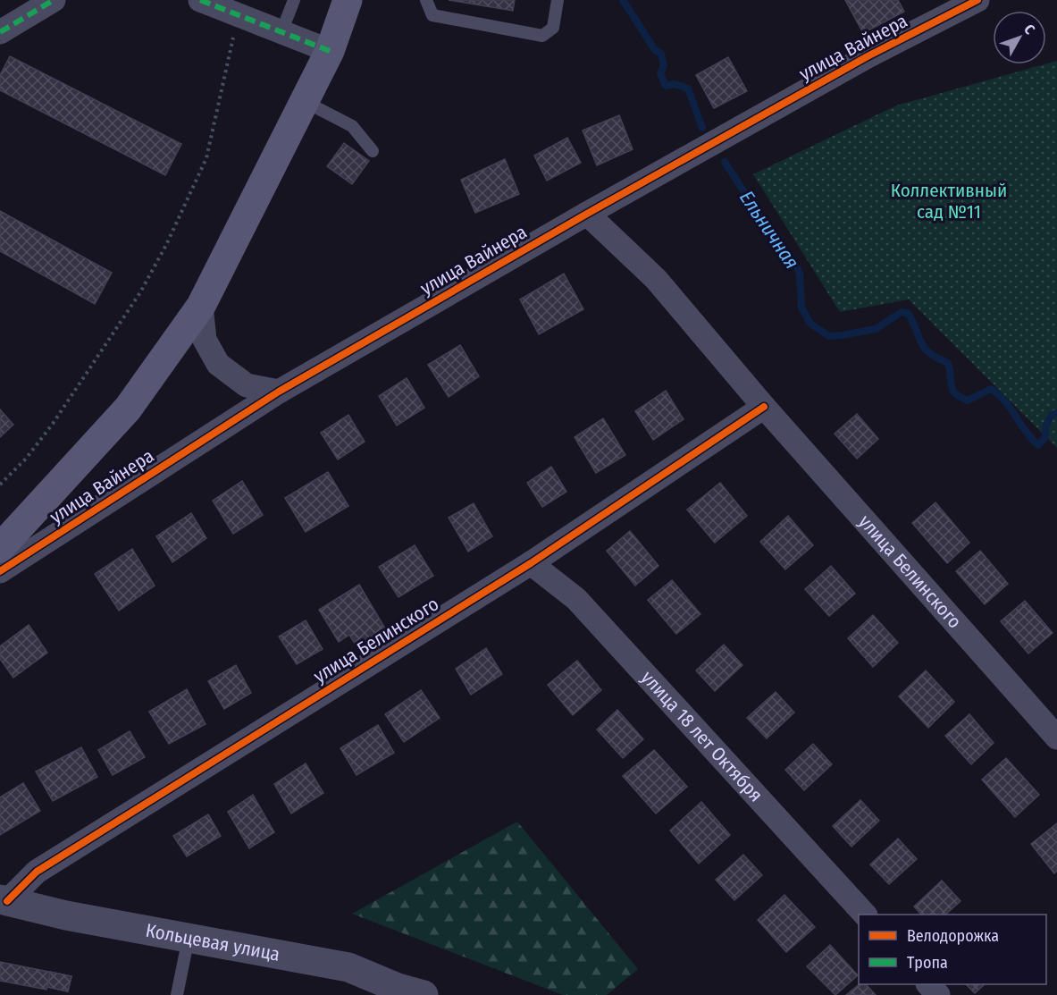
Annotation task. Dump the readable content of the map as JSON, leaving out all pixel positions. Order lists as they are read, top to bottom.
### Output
{
  "streets": {
    "main road": ["улица Вайнера"],
    "street": ["улица Белинского", "улица 18 лет Октября", "Кольцевая улица"]
  },
  "crossings": [
    ["улица Вайнера", "улица Белинского"],
    ["улица Белинского", "улица 18 лет Октября"],
    ["улица Белинского", "Кольцевая улица"]
  ],
  "water": ["Ельничная"],
  "parks": ["Коллективный сад №11"],
  "legend": ["Велодорожка", "Тропа"],
  "north": "top right"
}
